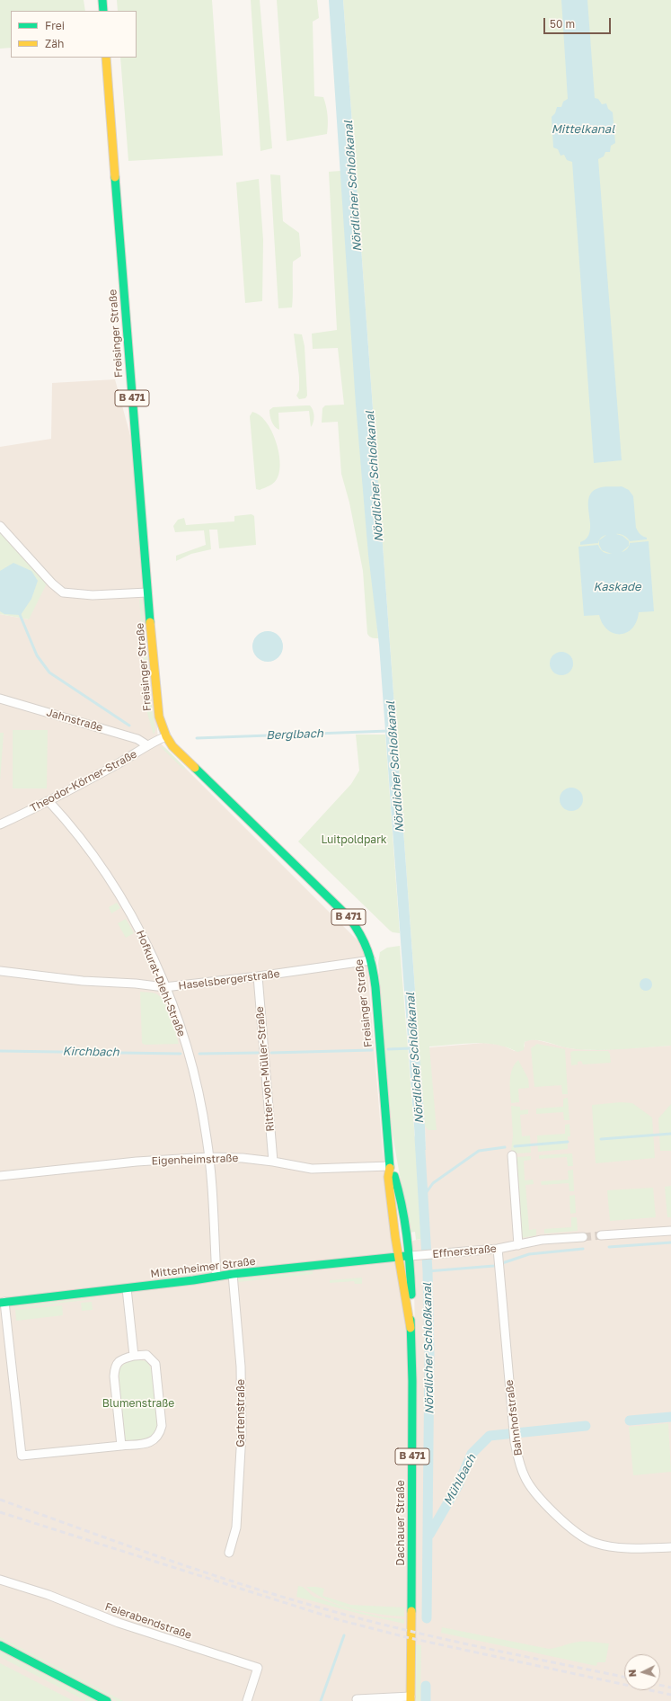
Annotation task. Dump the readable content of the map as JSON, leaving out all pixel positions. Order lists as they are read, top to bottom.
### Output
{
  "streets": {
    "main road": [
      "Freisinger Straße",
      "B 471",
      "Mittenheimer Straße",
      "Dachauer Straße"
    ],
    "street": [
      "Jahnstraße",
      "Theodor-Körner-Straße",
      "Haselsbergerstraße",
      "Hofkurat-Diehl-Straße",
      "Ritter-von-Müller-Straße",
      "Eigenheimstraße",
      "Effnerstraße",
      "Gartenstraße",
      "Bahnhofstraße",
      "Feierabendstraße"
    ]
  },
  "crossings": [
    ["Freisinger Straße", "Theodor-Körner-Straße"],
    ["Freisinger Straße", "Haselsbergerstraße"],
    ["Freisinger Straße", "Eigenheimstraße"],
    ["Freisinger Straße", "Mittenheimer Straße"],
    ["Freisinger Straße", "Dachauer Straße"],
    ["Jahnstraße", "Theodor-Körner-Straße"],
    ["Theodor-Körner-Straße", "Hofkurat-Diehl-Straße"],
    ["Haselsbergerstraße", "Hofkurat-Diehl-Straße"],
    ["Haselsbergerstraße", "Ritter-von-Müller-Straße"],
    ["Hofkurat-Diehl-Straße", "Eigenheimstraße"],
    ["Hofkurat-Diehl-Straße", "Mittenheimer Straße"],
    ["Ritter-von-Müller-Straße", "Eigenheimstraße"],
    ["Eigenheimstraße", "Dachauer Straße"],
    ["Effnerstraße", "Mittenheimer Straße"],
    ["Effnerstraße", "Bahnhofstraße"],
    ["Effnerstraße", "Dachauer Straße"],
    ["Mittenheimer Straße", "Gartenstraße"],
    ["Mittenheimer Straße", "Dachauer Straße"]
  ],
  "water": [
    "Mittelkanal",
    "Nördlicher Schloßkanal",
    "Kaskade",
    "Berglbach",
    "Kirchbach",
    "Mühlbach"
  ],
  "parks": ["Luitpoldpark", "Blumenstraße"],
  "legend": ["Frei", "Zäh"],
  "scale_bar": "50 m",
  "north": "left"
}
